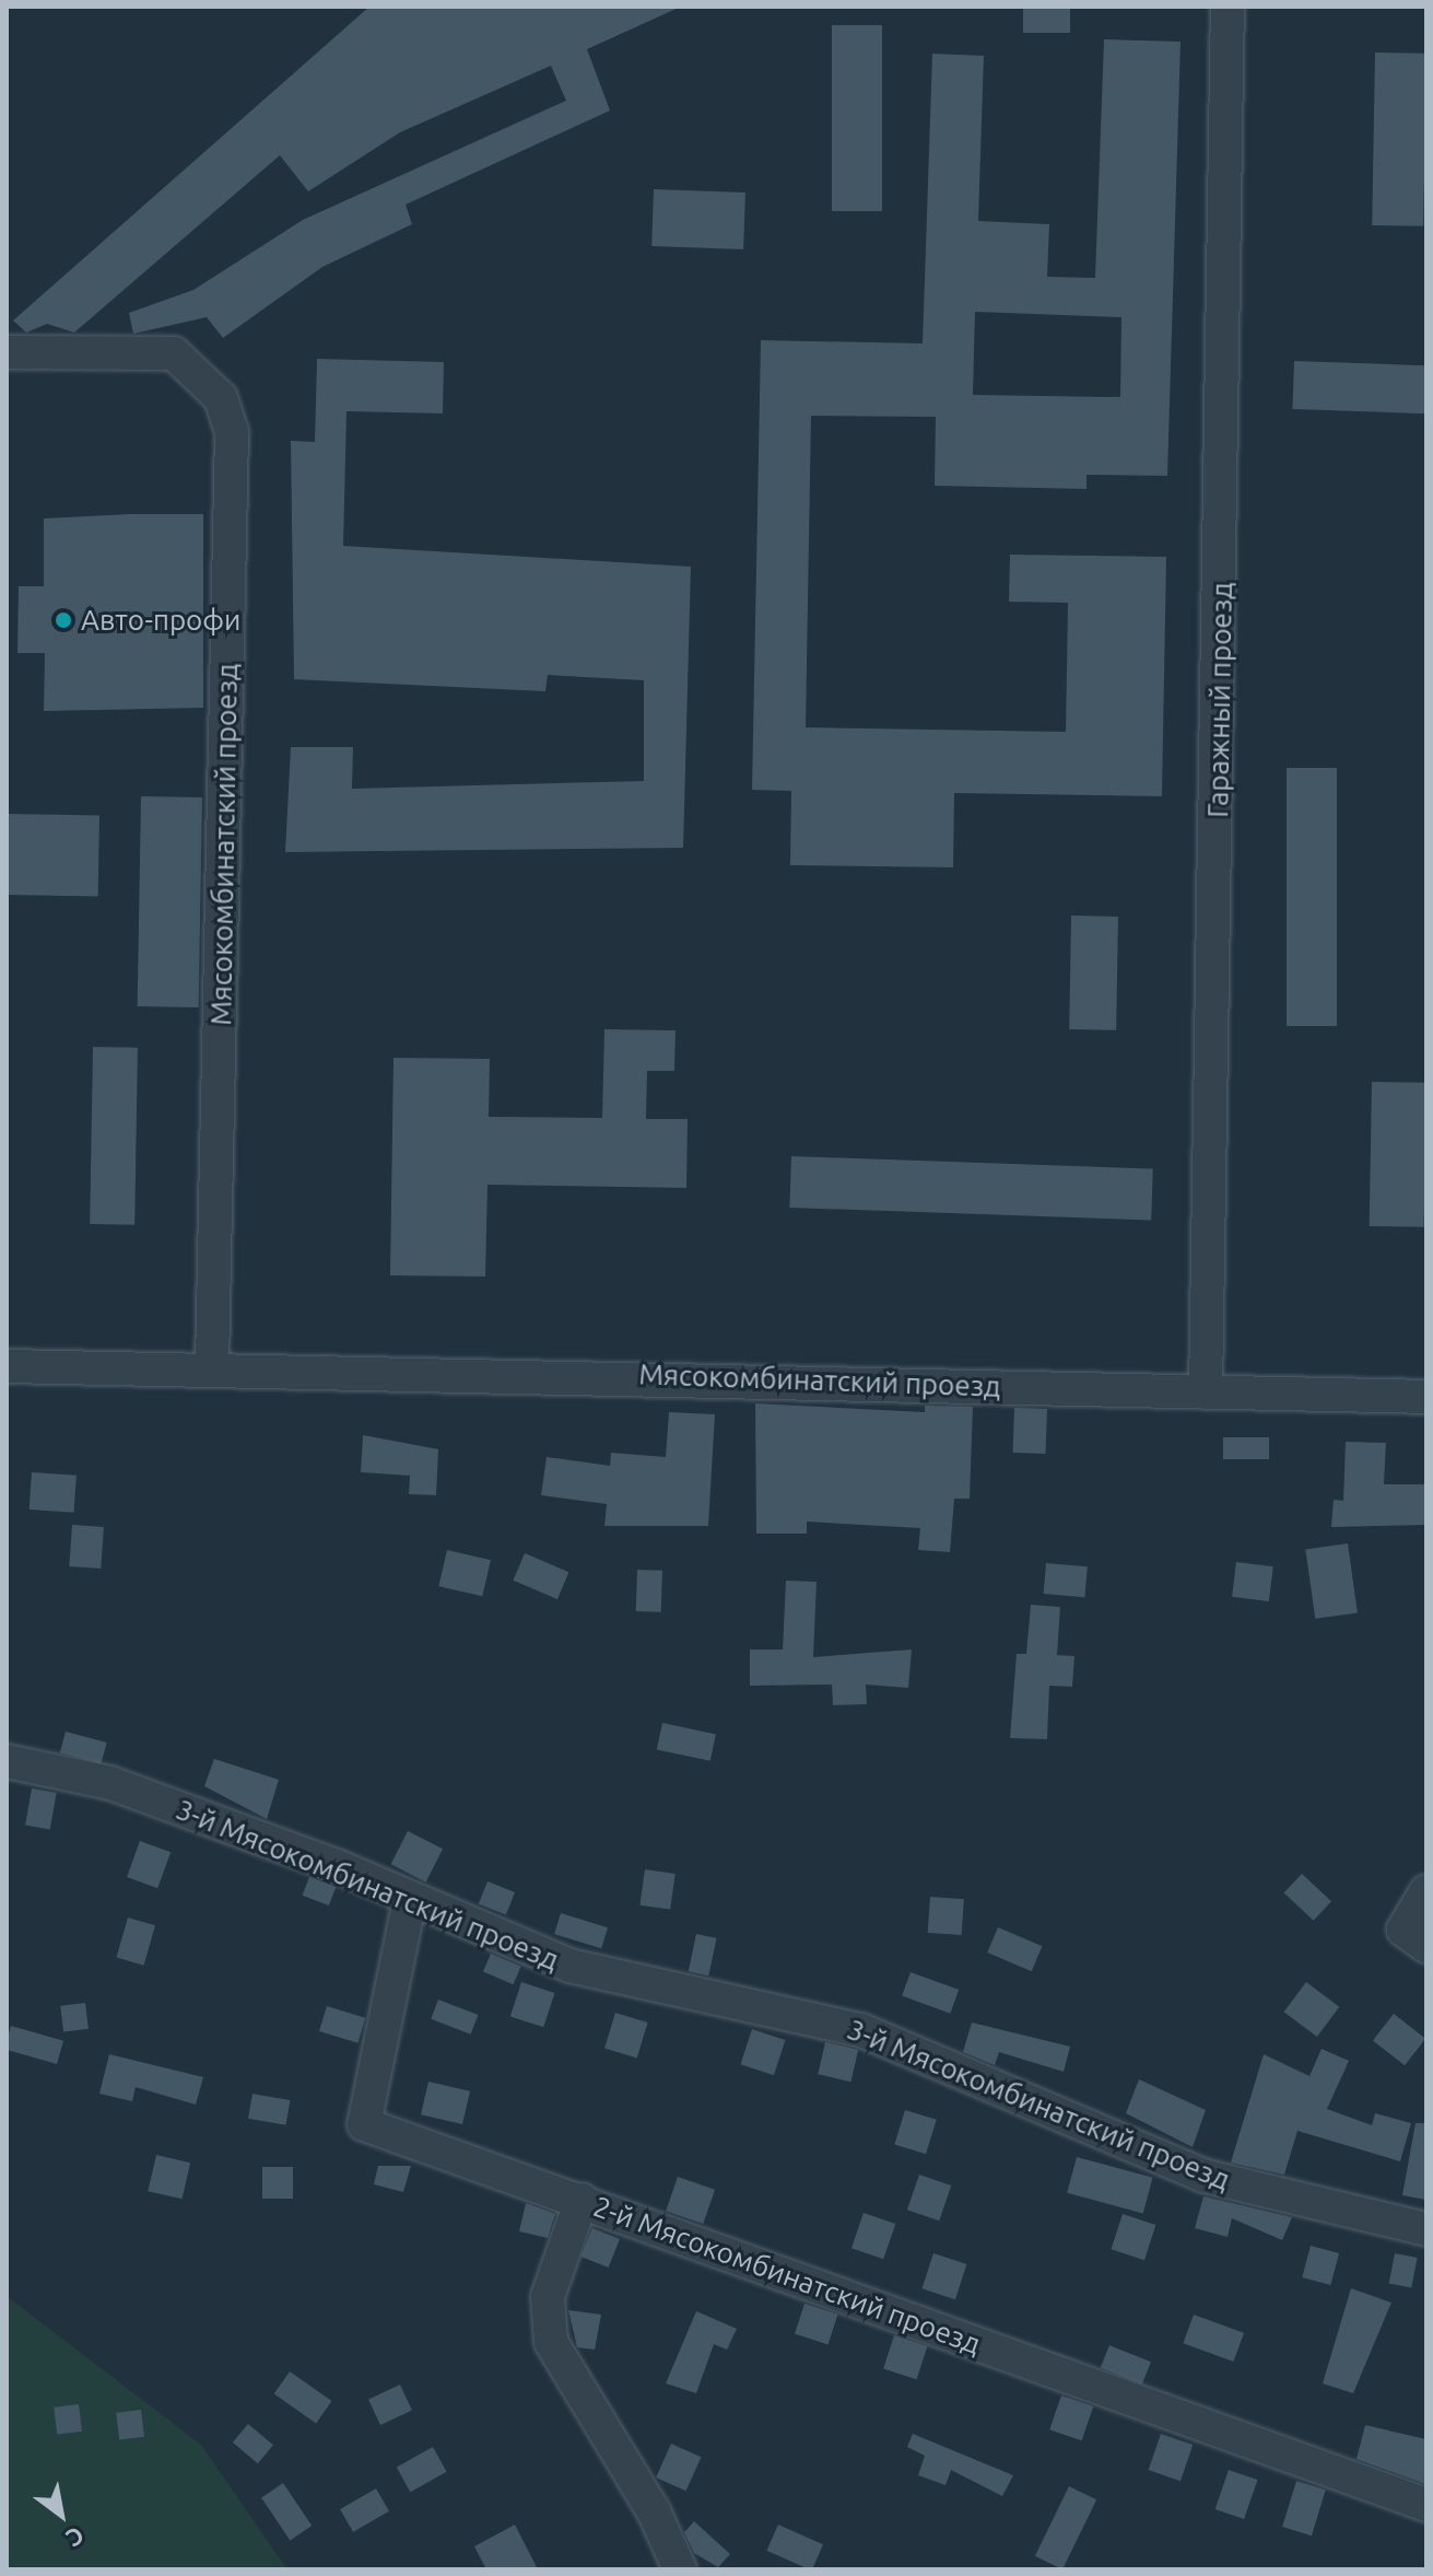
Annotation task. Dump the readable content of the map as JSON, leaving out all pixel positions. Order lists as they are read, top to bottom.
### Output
{
  "streets": {
    "street": [
      "Гаражный проезд",
      "Мясокомбинатский проезд",
      "3-й Мясокомбинатский проезд",
      "2-й Мясокомбинатский проезд"
    ]
  },
  "crossings": [
    ["Гаражный проезд", "Мясокомбинатский проезд"],
    ["3-й Мясокомбинатский проезд", "2-й Мясокомбинатский проезд"]
  ],
  "places": ["Авто-профи"],
  "north": "bottom right"
}
